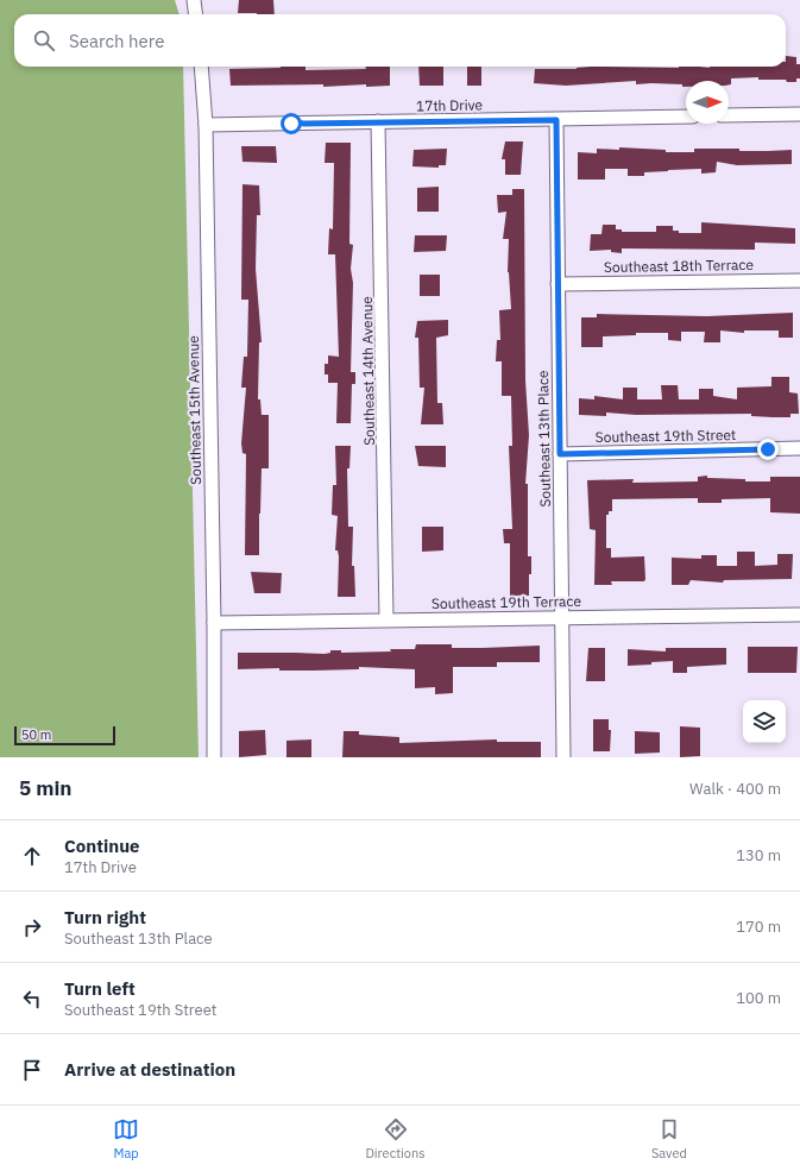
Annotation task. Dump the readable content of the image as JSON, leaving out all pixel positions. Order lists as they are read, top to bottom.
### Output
{
  "streets": {
    "street": [
      "17th Drive",
      "Southeast 18th Terrace",
      "Southeast 14th Avenue",
      "Southeast 15th Avenue",
      "Southeast 19th Street",
      "Southeast 13th Place",
      "Southeast 19th Terrace"
    ]
  },
  "crossings": [
    ["17th Drive", "Southeast 14th Avenue"],
    ["17th Drive", "Southeast 15th Avenue"],
    ["17th Drive", "Southeast 13th Place"],
    ["Southeast 18th Terrace", "Southeast 13th Place"],
    ["Southeast 14th Avenue", "Southeast 19th Terrace"],
    ["Southeast 15th Avenue", "Southeast 19th Terrace"],
    ["Southeast 19th Street", "Southeast 13th Place"],
    ["Southeast 13th Place", "Southeast 19th Terrace"]
  ],
  "scale_bar": "50 m",
  "north": "right",
  "page": {
    "search": "Search here",
    "scale": "50 m",
    "heading": ["5 min", "Walk · 400 m"],
    "list": [
      ["Continue", "17th Drive", "130 m"],
      ["Turn right", "Southeast 13th Place", "170 m"],
      ["Turn left", "Southeast 19th Street", "100 m"],
      "Arrive at destination"
    ],
    "nav": ["Map", "Directions", "Saved"]
  }
}
